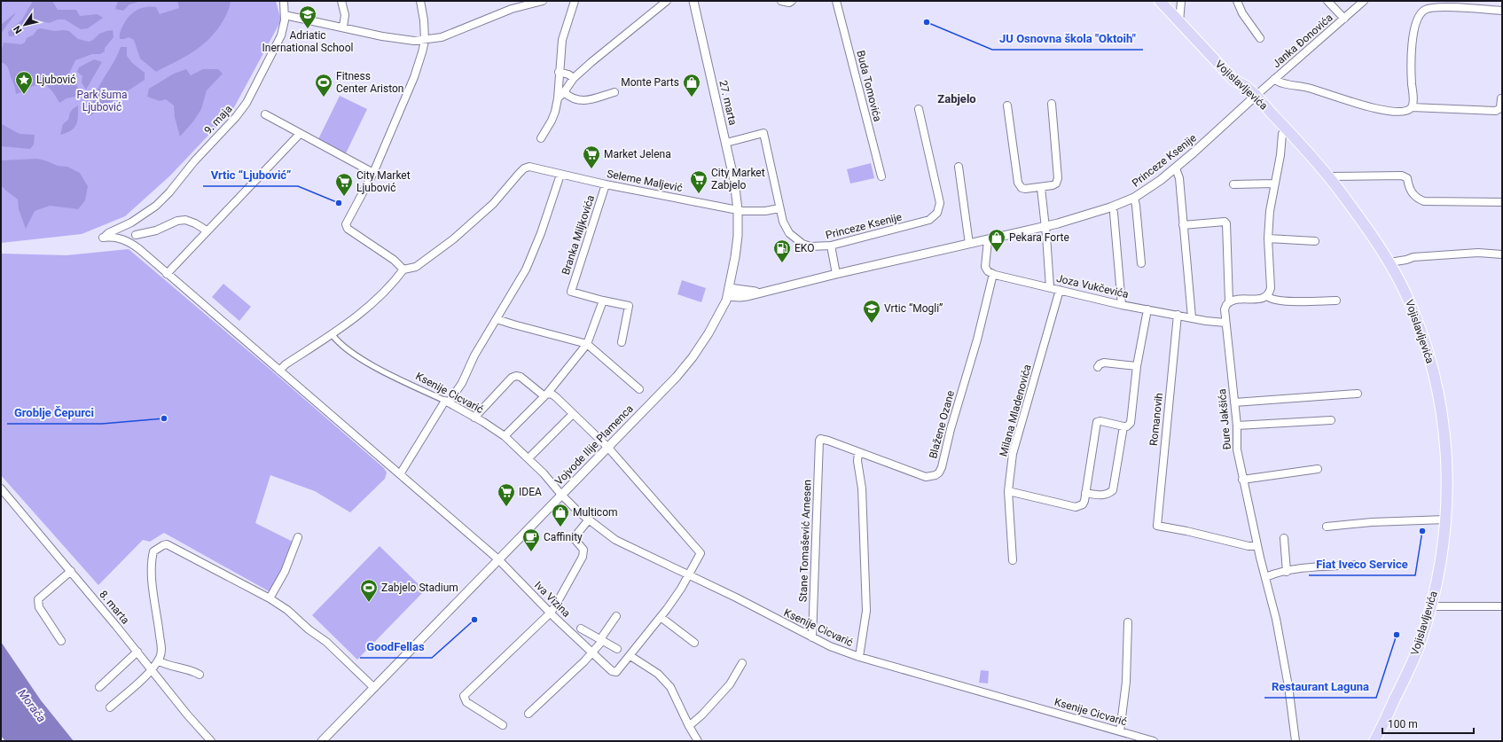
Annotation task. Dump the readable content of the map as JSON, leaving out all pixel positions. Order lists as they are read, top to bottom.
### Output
{
  "streets": {
    "main road": ["Vojislavljevića"],
    "street": [
      "Janka Đonovića",
      "Buda Tomovića",
      "27. marta",
      "9. maja",
      "Princeze Ksenije",
      "Seleme Maljević",
      "Branka Miljkovića",
      "Joza Vukčevića",
      "Ksenije Cicvarić",
      "Milana Mladenovića",
      "Romanovih",
      "Đure Jakšića",
      "Blažene Ozane",
      "Vojvode Ilije Plamenca",
      "Stane Tomašević Arnesen",
      "Iva Vizina",
      "8. marta"
    ]
  },
  "crossings": [
    ["Janka Đonovića", "Vojislavljevića"],
    ["Janka Đonovića", "Princeze Ksenije"],
    ["Vojislavljevića", "Princeze Ksenije"],
    ["27. marta", "Princeze Ksenije"],
    ["27. marta", "Seleme Maljević"],
    ["27. marta", "Vojvode Ilije Plamenca"],
    ["9. maja", "Iva Vizina"],
    ["Princeze Ksenije", "Vojvode Ilije Plamenca"],
    ["Seleme Maljević", "Branka Miljkovića"],
    ["Joza Vukčevića", "Milana Mladenovića"],
    ["Joza Vukčevića", "Romanovih"],
    ["Joza Vukčevića", "Đure Jakšića"],
    ["Joza Vukčevića", "Blažene Ozane"],
    ["Ksenije Cicvarić", "Vojvode Ilije Plamenca"],
    ["Ksenije Cicvarić", "Stane Tomašević Arnesen"],
    ["Ksenije Cicvarić", "Iva Vizina"],
    ["Romanovih", "Đure Jakšića"],
    ["Blažene Ozane", "Stane Tomašević Arnesen"],
    ["Vojvode Ilije Plamenca", "Iva Vizina"]
  ],
  "districts": ["Zabjelo"],
  "water": ["Morača"],
  "parks": ["Park šuma Ljubović"],
  "places": {
    "other": [
      "JU Osnovna škola \"Oktoih\"",
      "Vrtic “Ljubović”",
      "Groblje Čepurci",
      "Fiat Iveco Service",
      "GoodFellas",
      "Restaurant Laguna"
    ],
    "school or university": ["Adriatic Inernational School", "Vrtic “Mogli”"],
    "place": ["Ljubović"],
    "sports": ["Fitness Center Ariston", "Zabjelo Stadium"],
    "shop": ["Monte Parts", "Pekara Forte", "Multicom"],
    "supermarket": [
      "Market Jelena",
      "City Market Zabjelo",
      "City Market Ljubović",
      "IDEA"
    ],
    "fuel station": ["EKO"],
    "cafe": ["Caffinity"]
  },
  "scale_bar": "100 m",
  "north": "bottom left"
}
